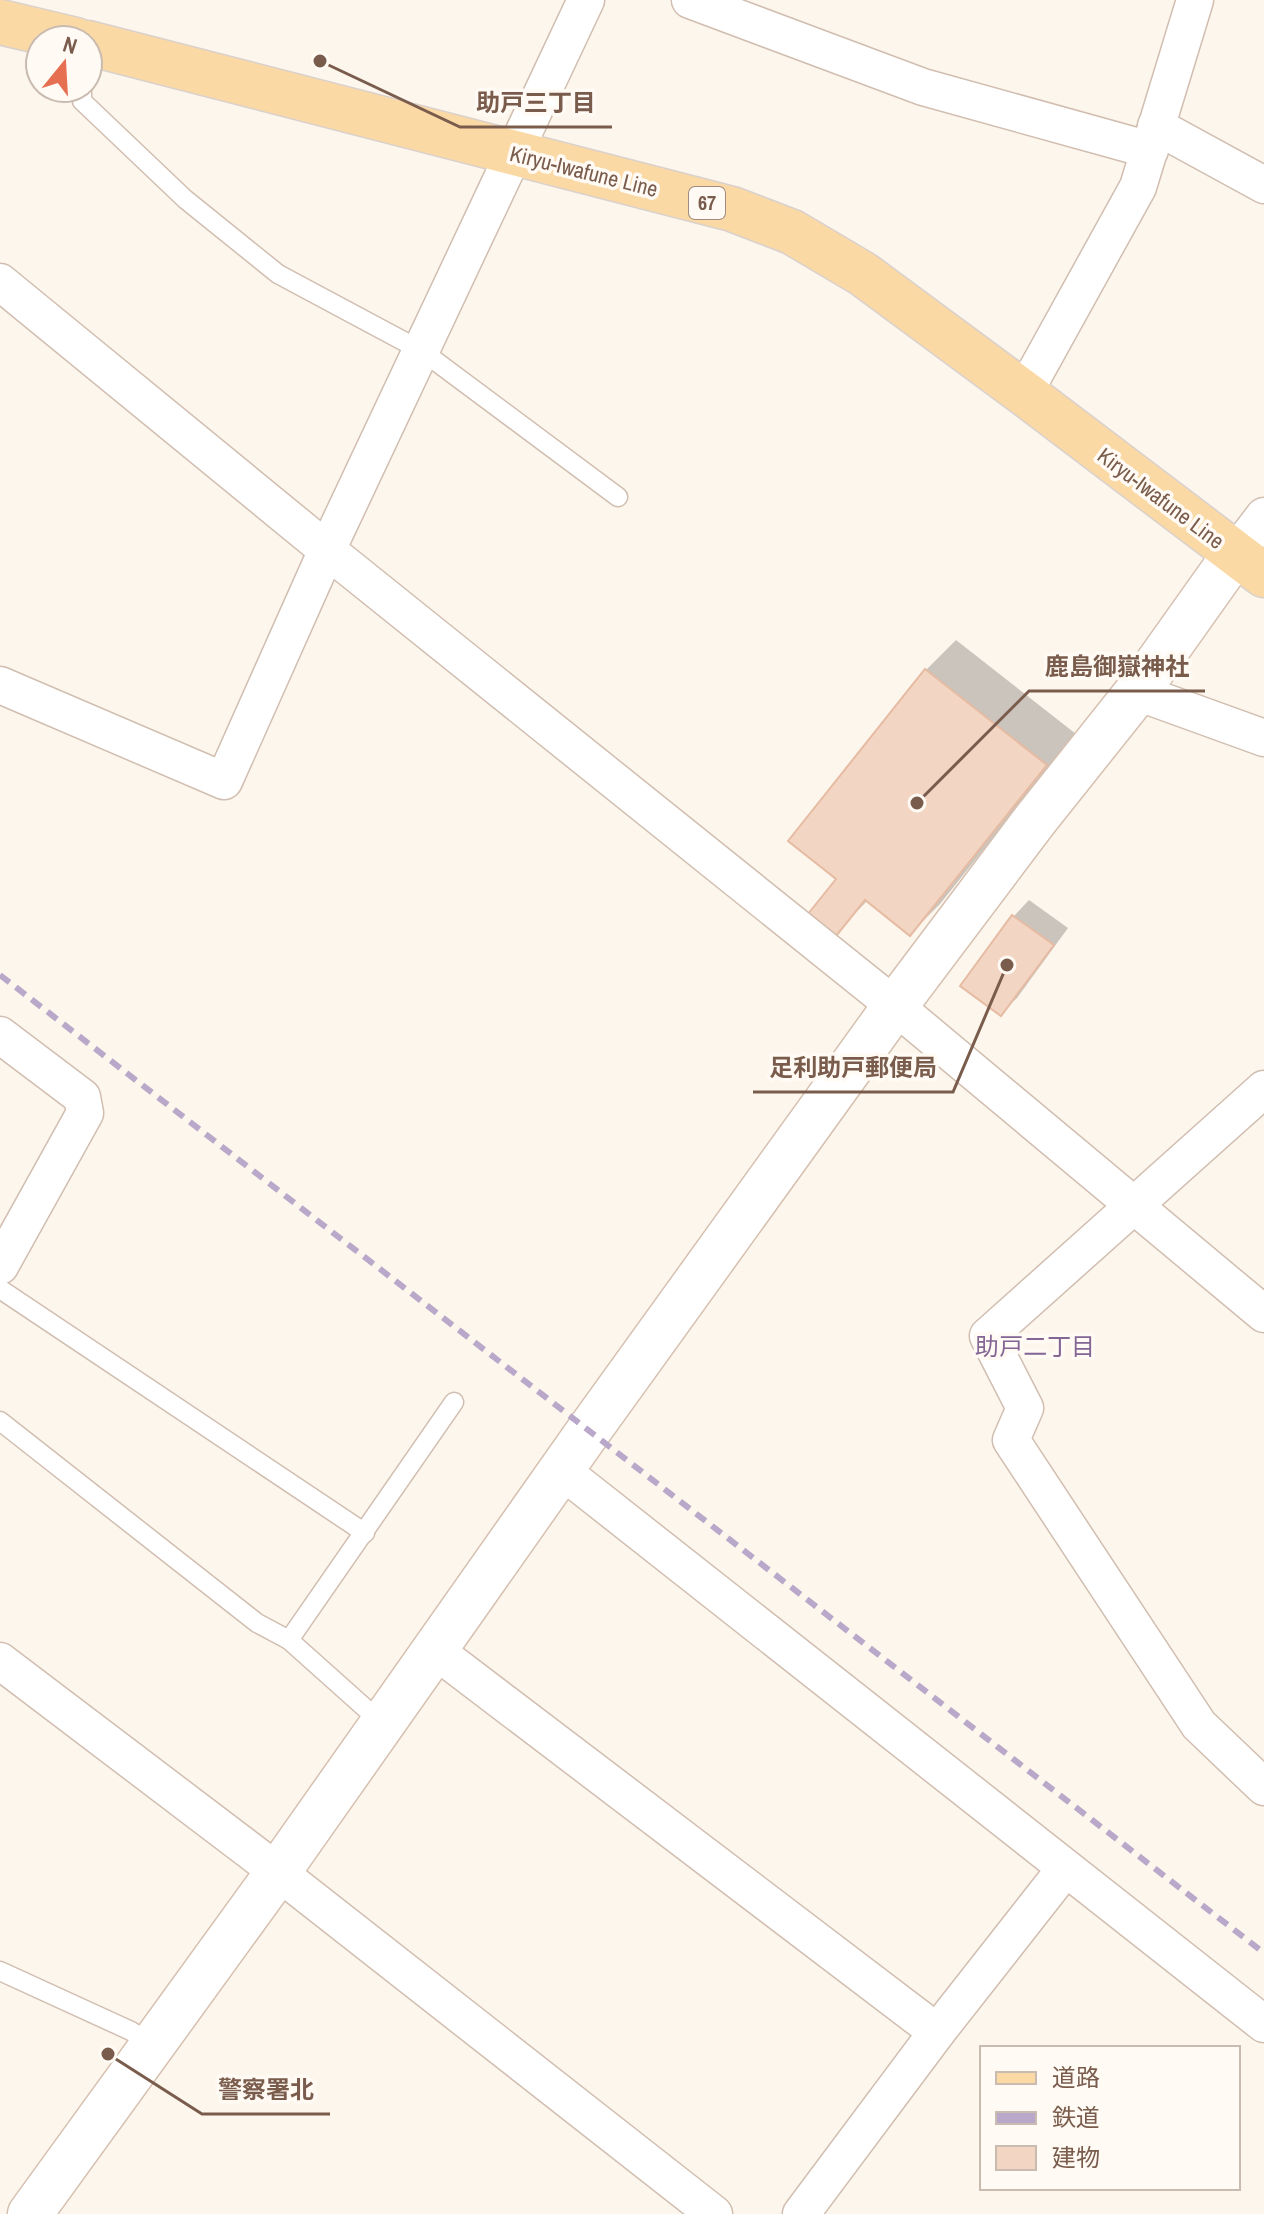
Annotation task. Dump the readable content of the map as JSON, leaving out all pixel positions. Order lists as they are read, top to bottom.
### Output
{
  "streets": {
    "main road": ["Kiryu-Iwafune Line", "67"]
  },
  "districts": ["助戸二丁目"],
  "places": [
    "助戸三丁目",
    "鹿島御嶽神社",
    "足利助戸郵便局",
    "警察署北"
  ],
  "legend": ["道路", "鉄道", "建物"],
  "north": "top"
}
